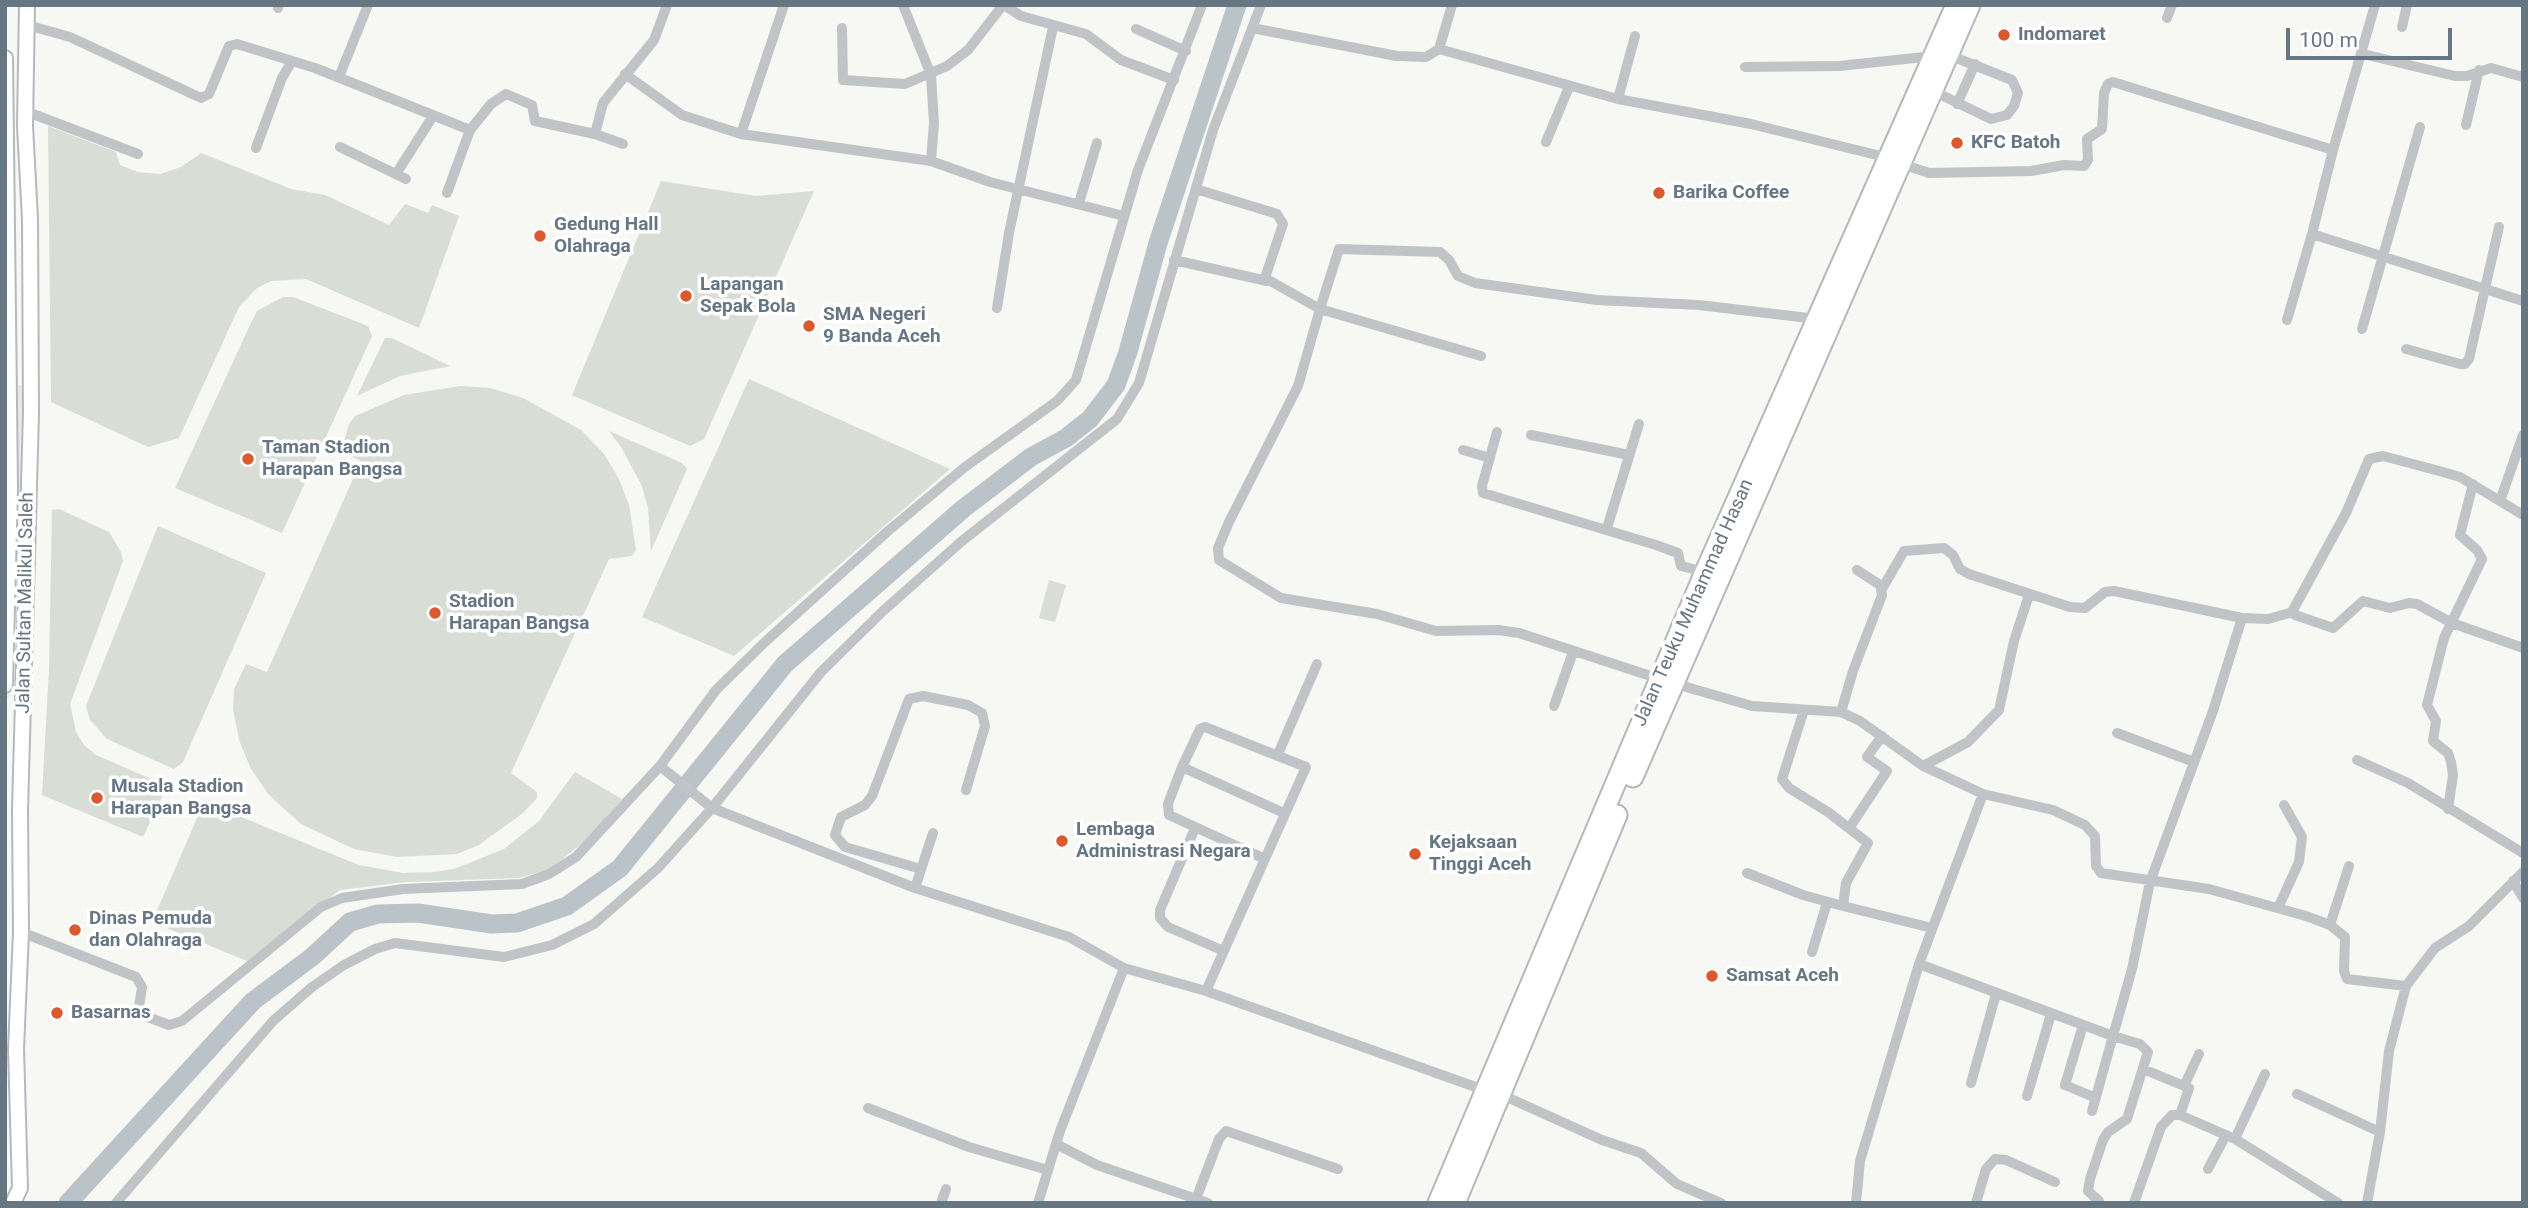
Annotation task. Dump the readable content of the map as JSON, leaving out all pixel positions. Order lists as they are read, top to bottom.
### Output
{
  "streets": {
    "highway": ["Jalan Teuku Muhammad Hasan"],
    "main road": ["Jalan Sultan Malikul Saleh"]
  },
  "places": [
    "Indomaret",
    "KFC Batoh",
    "Barika Coffee",
    "Gedung Hall Olahraga",
    "Lapangan Sepak Bola",
    "SMA Negeri 9 Banda Aceh",
    "Taman Stadion Harapan Bangsa",
    "Stadion Harapan Bangsa",
    "Musala Stadion Harapan Bangsa",
    "Lembaga Administrasi Negara",
    "Kejaksaan Tinggi Aceh",
    "Dinas Pemuda dan Olahraga",
    "Samsat Aceh",
    "Basarnas"
  ],
  "scale_bar": "100 m"
}
